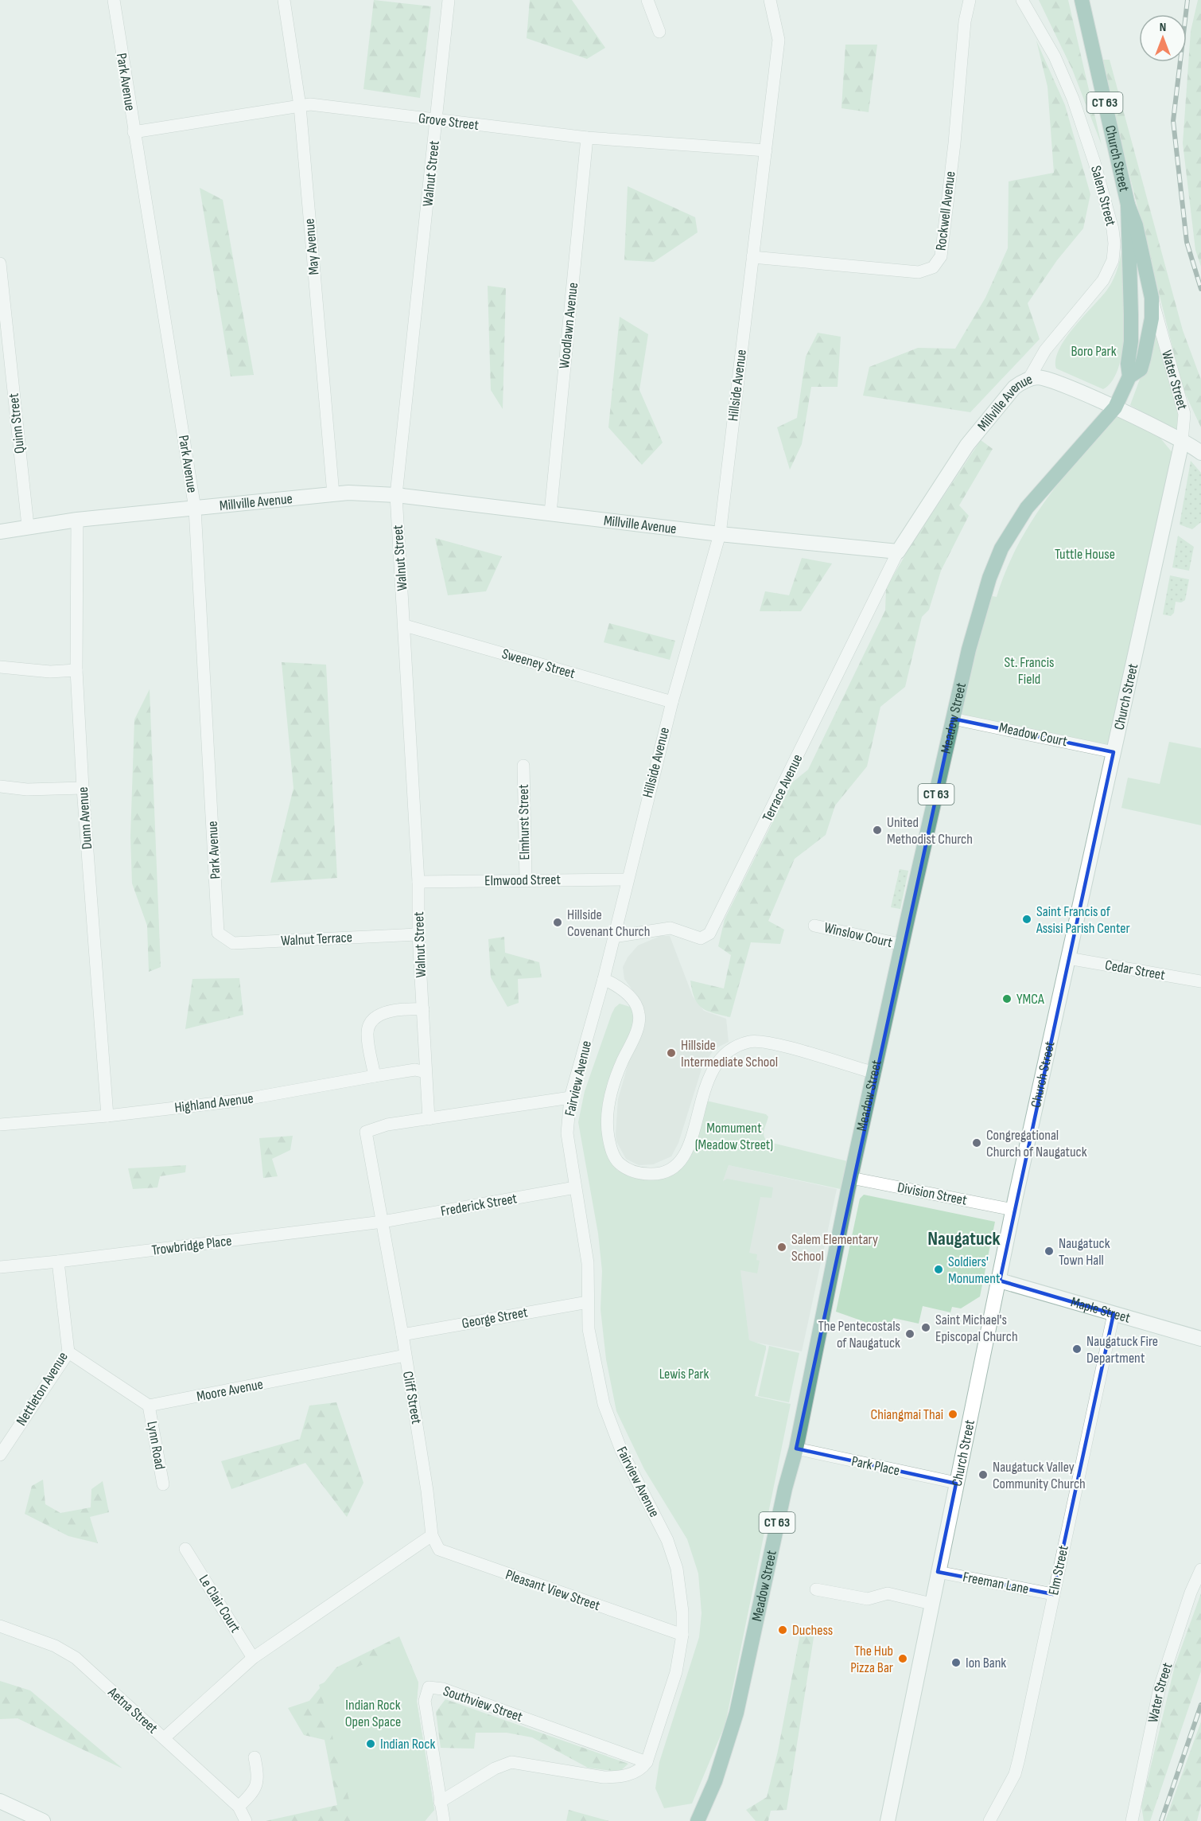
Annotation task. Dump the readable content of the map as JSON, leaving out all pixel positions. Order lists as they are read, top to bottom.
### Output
{
  "streets": {
    "main road": ["CT 63", "Church Street", "Meadow Street"],
    "street": [
      "Park Avenue",
      "Grove Street",
      "Walnut Street",
      "Salem Street",
      "Rockwell Avenue",
      "May Avenue",
      "Woodlawn Avenue",
      "Water Street",
      "Hillside Avenue",
      "Millville Avenue",
      "Quinn Street",
      "Sweeney Street",
      "Meadow Court",
      "Terrace Avenue",
      "Dunn Avenue",
      "Elmhurst Street",
      "Elmwood Street",
      "Winslow Court",
      "Walnut Terrace",
      "Cedar Street",
      "Fairview Avenue",
      "Highland Avenue",
      "Division Street",
      "Frederick Street",
      "Trowbridge Place",
      "Maple Street",
      "George Street",
      "Nettleton Avenue",
      "Moore Avenue",
      "Cliff Street",
      "Lynn Road",
      "Park Place",
      "Elm Street",
      "Freeman Lane",
      "Pleasant View Street",
      "Le Clair Court",
      "Southview Street",
      "Aetna Street"
    ]
  },
  "crossings": [
    ["Park Avenue", "Grove Street"],
    ["Park Avenue", "Millville Avenue"],
    ["Park Avenue", "Walnut Terrace"],
    ["Grove Street", "Walnut Street"],
    ["Grove Street", "May Avenue"],
    ["Grove Street", "Woodlawn Avenue"],
    ["Grove Street", "Hillside Avenue"],
    ["Church Street", "Water Street"],
    ["Church Street", "Millville Avenue"],
    ["Church Street", "Meadow Street"],
    ["Church Street", "Meadow Court"],
    ["Church Street", "Cedar Street"],
    ["Church Street", "Division Street"],
    ["Church Street", "Maple Street"],
    ["Church Street", "Park Place"],
    ["Church Street", "Freeman Lane"],
    ["Walnut Street", "Millville Avenue"],
    ["Walnut Street", "Sweeney Street"],
    ["Walnut Street", "Elmwood Street"],
    ["Walnut Street", "Walnut Terrace"],
    ["Walnut Street", "Highland Avenue"],
    ["Walnut Street", "Cliff Street"],
    ["Salem Street", "Millville Avenue"],
    ["Rockwell Avenue", "Hillside Avenue"],
    ["May Avenue", "Millville Avenue"],
    ["Woodlawn Avenue", "Millville Avenue"],
    ["Water Street", "Millville Avenue"],
    ["Hillside Avenue", "Millville Avenue"],
    ["Hillside Avenue", "Sweeney Street"],
    ["Hillside Avenue", "Terrace Avenue"],
    ["Hillside Avenue", "Elmwood Street"],
    ["Hillside Avenue", "Fairview Avenue"],
    ["Millville Avenue", "Quinn Street"],
    ["Millville Avenue", "Meadow Street"],
    ["Millville Avenue", "Terrace Avenue"],
    ["Millville Avenue", "Dunn Avenue"],
    ["Meadow Street", "Meadow Court"],
    ["Meadow Street", "Winslow Court"],
    ["Meadow Street", "Division Street"],
    ["Meadow Street", "Park Place"],
    ["Dunn Avenue", "Highland Avenue"],
    ["Elmhurst Street", "Elmwood Street"],
    ["Fairview Avenue", "Frederick Street"],
    ["Fairview Avenue", "George Street"],
    ["Fairview Avenue", "Cliff Street"],
    ["Fairview Avenue", "Pleasant View Street"],
    ["Fairview Avenue", "Southview Street"],
    ["Frederick Street", "Trowbridge Place"],
    ["Frederick Street", "Cliff Street"],
    ["Trowbridge Place", "Nettleton Avenue"],
    ["Trowbridge Place", "Cliff Street"],
    ["Maple Street", "Elm Street"],
    ["George Street", "Cliff Street"],
    ["Moore Avenue", "Cliff Street"],
    ["Moore Avenue", "Lynn Road"],
    ["Cliff Street", "Pleasant View Street"],
    ["Elm Street", "Freeman Lane"]
  ],
  "districts": ["Naugatuck"],
  "parks": [
    "Boro Park",
    "Tuttle House",
    "St. Francis Field",
    "Momument (Meadow Street)",
    "Lewis Park",
    "Indian Rock Open Space"
  ],
  "places": [
    "United Methodist Church",
    "Saint Francis of Assisi Parish Center",
    "Hillside Covenant Church",
    "YMCA",
    "Hillside Intermediate School",
    "Congregational Church of Naugatuck",
    "Salem Elementary School",
    "Naugatuck Town Hall",
    "Soldiers' Monument",
    "Saint Michael's Episcopal Church",
    "The Pentecostals of Naugatuck",
    "Naugatuck Fire Department",
    "Chiangmai Thai",
    "Naugatuck Valley Community Church",
    "Duchess",
    "The Hub Pizza Bar",
    "Ion Bank",
    "Indian Rock"
  ],
  "north": "top"
}
